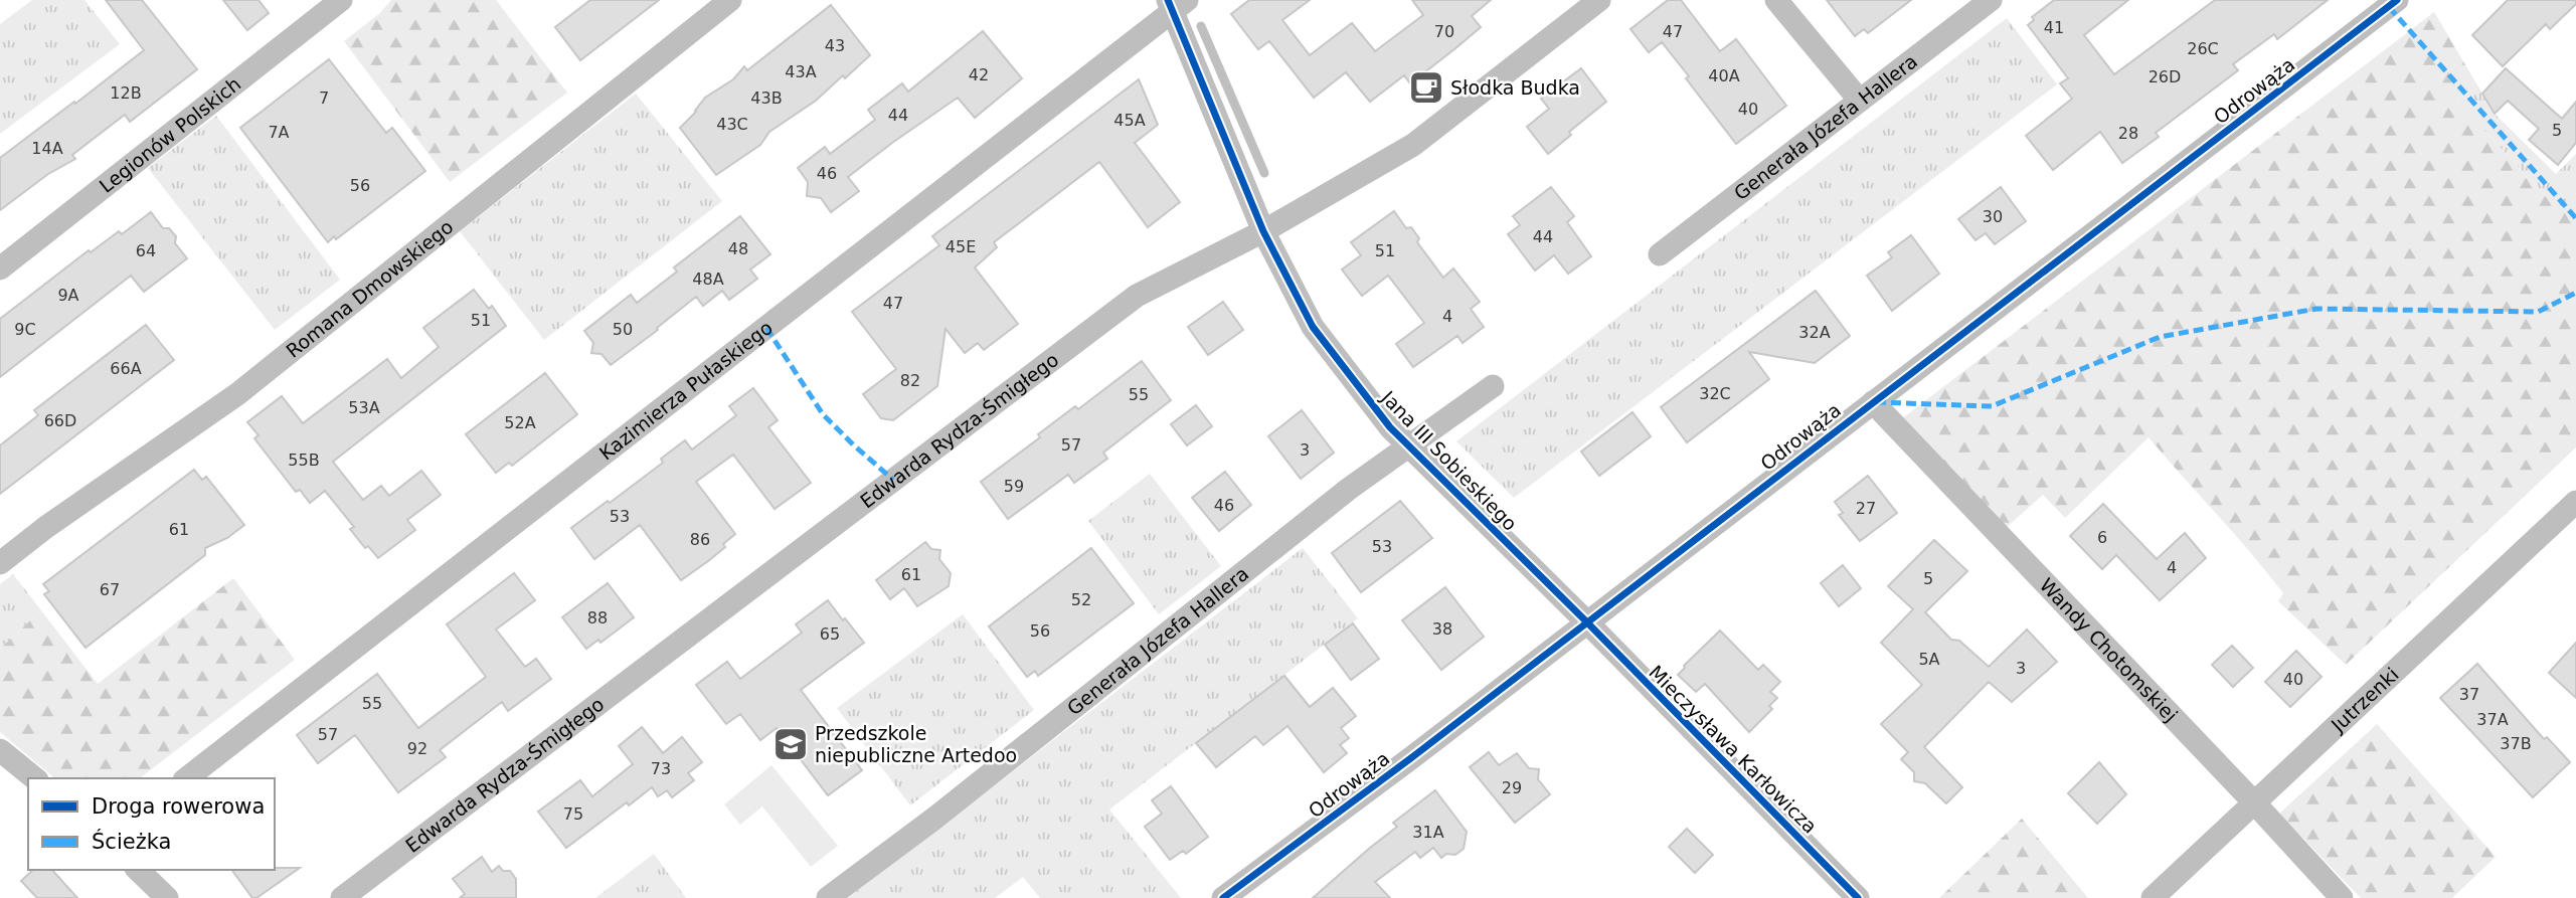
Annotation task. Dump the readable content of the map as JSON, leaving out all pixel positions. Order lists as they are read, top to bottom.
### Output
{
  "streets": {
    "street": [
      "Odrowąża",
      "Generała Józefa Hallera",
      "Legionów Polskich",
      "Romana Dmowskiego",
      "Kazimierza Pułaskiego",
      "Edwarda Rydza-Śmigłego",
      "Jana III Sobieskiego",
      "Wandy Chotomskiej",
      "Jutrzenki",
      "Mieczysława Karłowicza"
    ]
  },
  "crossings": [
    ["Odrowąża", "Jana III Sobieskiego"],
    ["Odrowąża", "Wandy Chotomskiej"],
    ["Odrowąża", "Mieczysława Karłowicza"],
    ["Generała Józefa Hallera", "Jana III Sobieskiego"],
    ["Kazimierza Pułaskiego", "Jana III Sobieskiego"],
    ["Edwarda Rydza-Śmigłego", "Jana III Sobieskiego"],
    ["Jana III Sobieskiego", "Mieczysława Karłowicza"],
    ["Wandy Chotomskiej", "Jutrzenki"]
  ],
  "places": {
    "cafe": ["Słodka Budka"],
    "school or university": ["Przedszkole niepubliczne Artedoo"]
  },
  "house_numbers": [
    "41",
    "70",
    "47",
    "43",
    "26C",
    "43A",
    "42",
    "40A",
    "26D",
    "12B",
    "7",
    "43B",
    "40",
    "44",
    "45A",
    "43C",
    "5",
    "7A",
    "28",
    "14A",
    "46",
    "56",
    "30",
    "44",
    "45E",
    "48",
    "64",
    "51",
    "48A",
    "9A",
    "47",
    "4",
    "51",
    "9C",
    "50",
    "32A",
    "66A",
    "82",
    "32C",
    "55",
    "53A",
    "66D",
    "52A",
    "57",
    "3",
    "55B",
    "59",
    "46",
    "27",
    "53",
    "61",
    "6",
    "86",
    "53",
    "4",
    "61",
    "5",
    "67",
    "52",
    "88",
    "38",
    "56",
    "65",
    "5A",
    "3",
    "40",
    "37",
    "55",
    "37A",
    "57",
    "37B",
    "92",
    "73",
    "29",
    "75",
    "31A"
  ],
  "legend": ["Droga rowerowa", "Ścieżka"]
}
